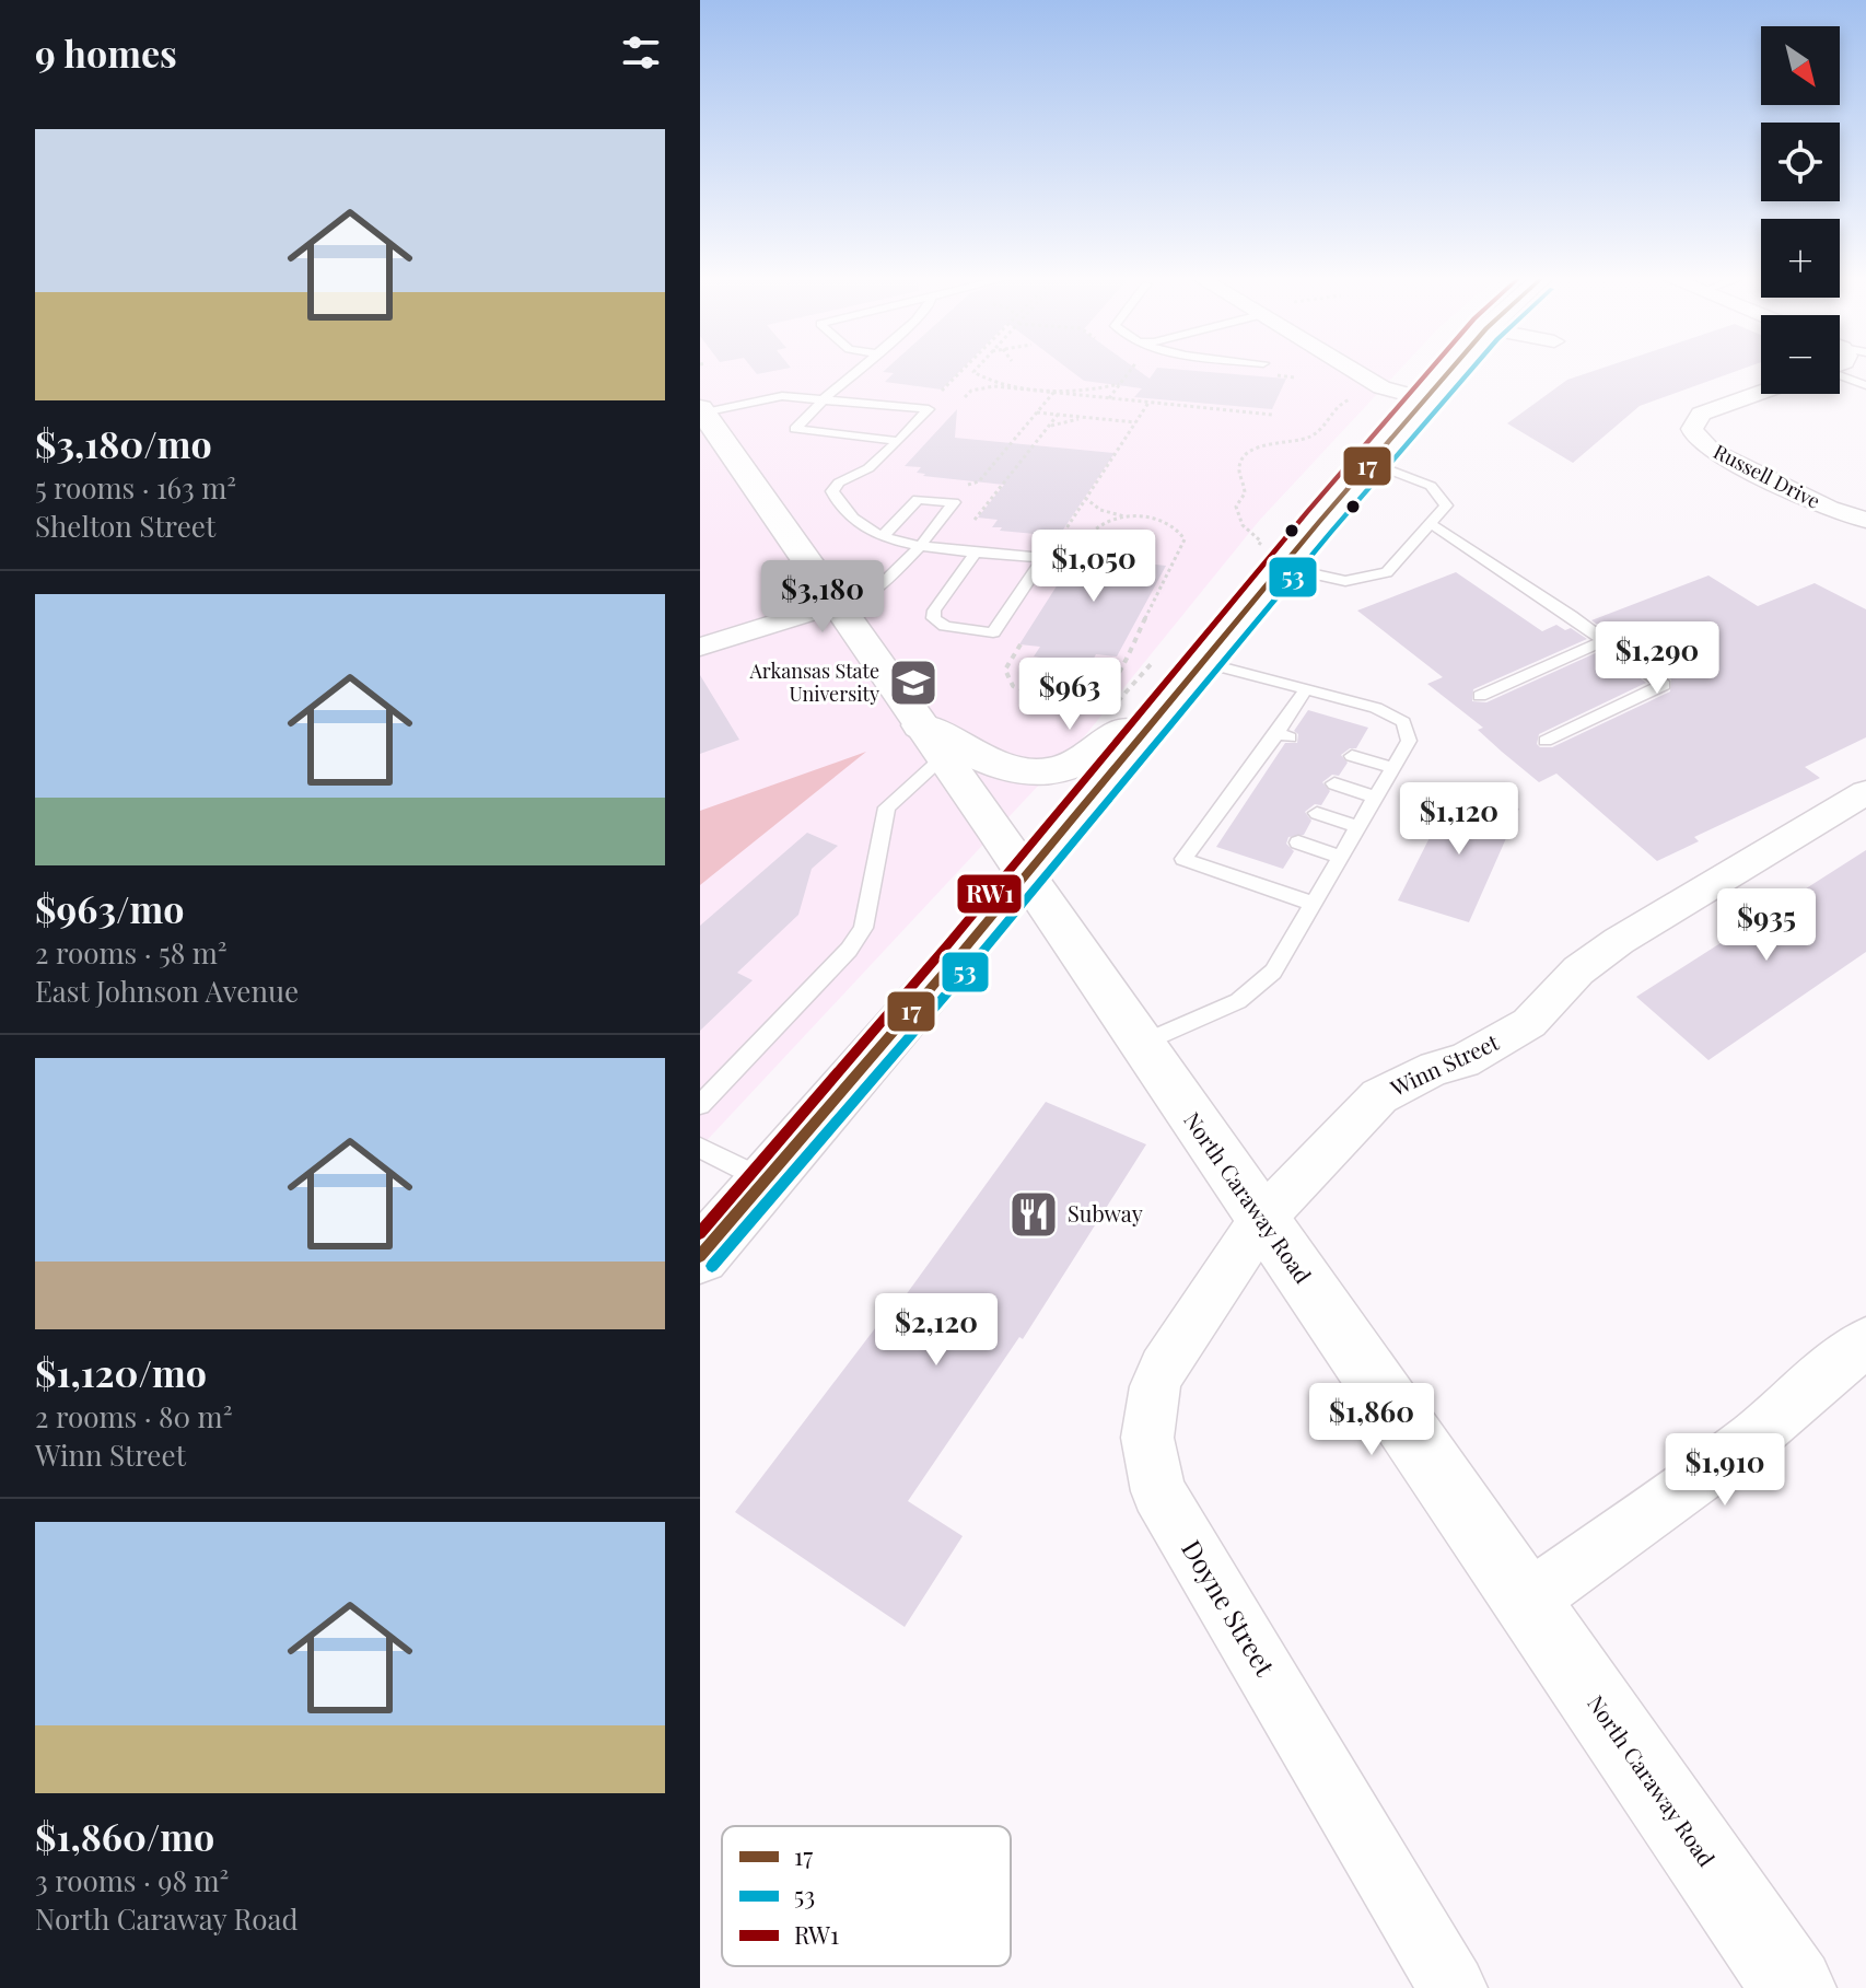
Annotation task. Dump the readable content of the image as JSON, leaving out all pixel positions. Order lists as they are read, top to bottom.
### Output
{
  "streets": {
    "main road": ["North Caraway Road"],
    "street": ["Russell Drive", "Winn Street", "Doyne Street"]
  },
  "crossings": [
    ["Winn Street", "North Caraway Road"],
    ["Winn Street", "Doyne Street"],
    ["North Caraway Road", "Doyne Street"]
  ],
  "places": {
    "school or university": ["Arkansas State University"],
    "restaurant": ["Subway"]
  },
  "lines": ["transit line 17", "transit line 53", "transit line RW1"],
  "legend": ["17", "53", "RW1"],
  "north": "bottom right",
  "page": {
    "heading": "9 homes",
    "map_buttons": ["+", "−"],
    "list": [
      {
        "name": "$3,180/mo",
        "note": "5 rooms · 163 m² · Shelton Street"
      },
      {
        "name": "$963/mo",
        "note": "2 rooms · 58 m² · East Johnson Avenue"
      },
      {
        "name": "$1,120/mo",
        "note": "2 rooms · 80 m² · Winn Street"
      },
      {
        "name": "$1,860/mo",
        "note": "3 rooms · 98 m² · North Caraway Road"
      }
    ],
    "price": [
      "$1,050",
      "$3,180",
      "$1,290",
      "$963",
      "$1,120",
      "$935",
      "$2,120",
      "$1,860",
      "$1,910"
    ]
  }
}
